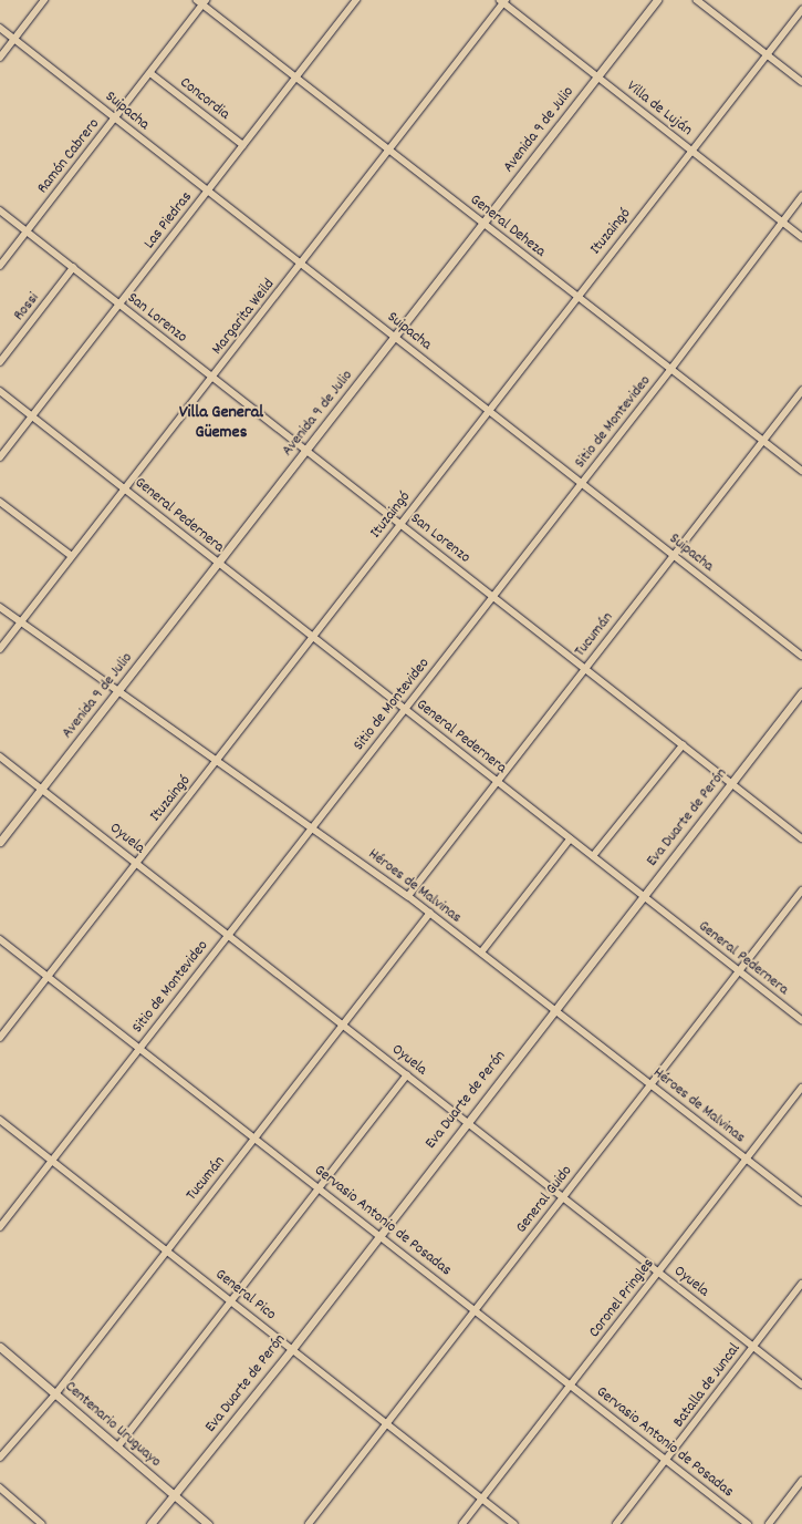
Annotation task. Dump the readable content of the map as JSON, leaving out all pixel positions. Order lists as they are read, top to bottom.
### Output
{
  "streets": {
    "main road": ["Avenida 9 de Julio", "Eva Duarte de Perón", "Centenario Uruguayo"],
    "street": [
      "Concordia",
      "Villa de Luján",
      "Suipacha",
      "Ramón Cabrero",
      "Las Piedras",
      "General Deheza",
      "Ituzaingó",
      "Rossi",
      "Margarita Weild",
      "San Lorenzo",
      "Sitio de Montevideo",
      "General Pedernera",
      "Tucumán",
      "Oyuela",
      "Héroes de Malvinas",
      "General Guido",
      "Gervasio Antonio de Posadas",
      "General Pico",
      "Coronel Pringles",
      "Batalla de Juncal"
    ]
  },
  "crossings": [
    ["Concordia", "Ramón Cabrero"],
    ["Concordia", "Las Piedras"],
    ["Villa de Luján", "Avenida 9 de Julio"],
    ["Villa de Luján", "Ituzaingó"],
    ["Villa de Luján", "Margarita Weild"],
    ["Villa de Luján", "Sitio de Montevideo"],
    ["Suipacha", "Avenida 9 de Julio"],
    ["Suipacha", "Ramón Cabrero"],
    ["Suipacha", "Las Piedras"],
    ["Suipacha", "Ituzaingó"],
    ["Suipacha", "Margarita Weild"],
    ["Suipacha", "Sitio de Montevideo"],
    ["Suipacha", "Tucumán"],
    ["Avenida 9 de Julio", "General Deheza"],
    ["Avenida 9 de Julio", "San Lorenzo"],
    ["Avenida 9 de Julio", "General Pedernera"],
    ["Avenida 9 de Julio", "Oyuela"],
    ["Avenida 9 de Julio", "Héroes de Malvinas"],
    ["Ramón Cabrero", "General Deheza"],
    ["Ramón Cabrero", "San Lorenzo"],
    ["Las Piedras", "General Deheza"],
    ["Las Piedras", "San Lorenzo"],
    ["Las Piedras", "General Pedernera"],
    ["General Deheza", "Ituzaingó"],
    ["General Deheza", "Margarita Weild"],
    ["General Deheza", "Sitio de Montevideo"],
    ["General Deheza", "Tucumán"],
    ["Ituzaingó", "San Lorenzo"],
    ["Ituzaingó", "General Pedernera"],
    ["Ituzaingó", "Oyuela"],
    ["Ituzaingó", "Héroes de Malvinas"],
    ["Ituzaingó", "Gervasio Antonio de Posadas"],
    ["Rossi", "San Lorenzo"],
    ["Margarita Weild", "San Lorenzo"],
    ["Margarita Weild", "General Pedernera"],
    ["Margarita Weild", "Héroes de Malvinas"],
    ["San Lorenzo", "Sitio de Montevideo"],
    ["San Lorenzo", "Tucumán"],
    ["San Lorenzo", "Eva Duarte de Perón"],
    ["Sitio de Montevideo", "General Pedernera"],
    ["Sitio de Montevideo", "Oyuela"],
    ["Sitio de Montevideo", "Héroes de Malvinas"],
    ["Sitio de Montevideo", "Gervasio Antonio de Posadas"],
    ["Sitio de Montevideo", "General Pico"],
    ["General Pedernera", "Tucumán"],
    ["General Pedernera", "Eva Duarte de Perón"],
    ["General Pedernera", "General Guido"],
    ["Tucumán", "Oyuela"],
    ["Tucumán", "Héroes de Malvinas"],
    ["Tucumán", "Gervasio Antonio de Posadas"],
    ["Tucumán", "General Pico"],
    ["Tucumán", "Centenario Uruguayo"],
    ["Eva Duarte de Perón", "Oyuela"],
    ["Eva Duarte de Perón", "Héroes de Malvinas"],
    ["Eva Duarte de Perón", "Gervasio Antonio de Posadas"],
    ["Eva Duarte de Perón", "General Pico"],
    ["Eva Duarte de Perón", "Centenario Uruguayo"],
    ["Oyuela", "General Guido"],
    ["Oyuela", "Coronel Pringles"],
    ["Oyuela", "Batalla de Juncal"],
    ["Héroes de Malvinas", "General Guido"],
    ["Héroes de Malvinas", "Coronel Pringles"],
    ["General Guido", "Gervasio Antonio de Posadas"],
    ["General Guido", "General Pico"],
    ["Gervasio Antonio de Posadas", "Coronel Pringles"],
    ["Gervasio Antonio de Posadas", "Batalla de Juncal"],
    ["General Pico", "Coronel Pringles"]
  ],
  "districts": ["Villa General Güemes"]
}
